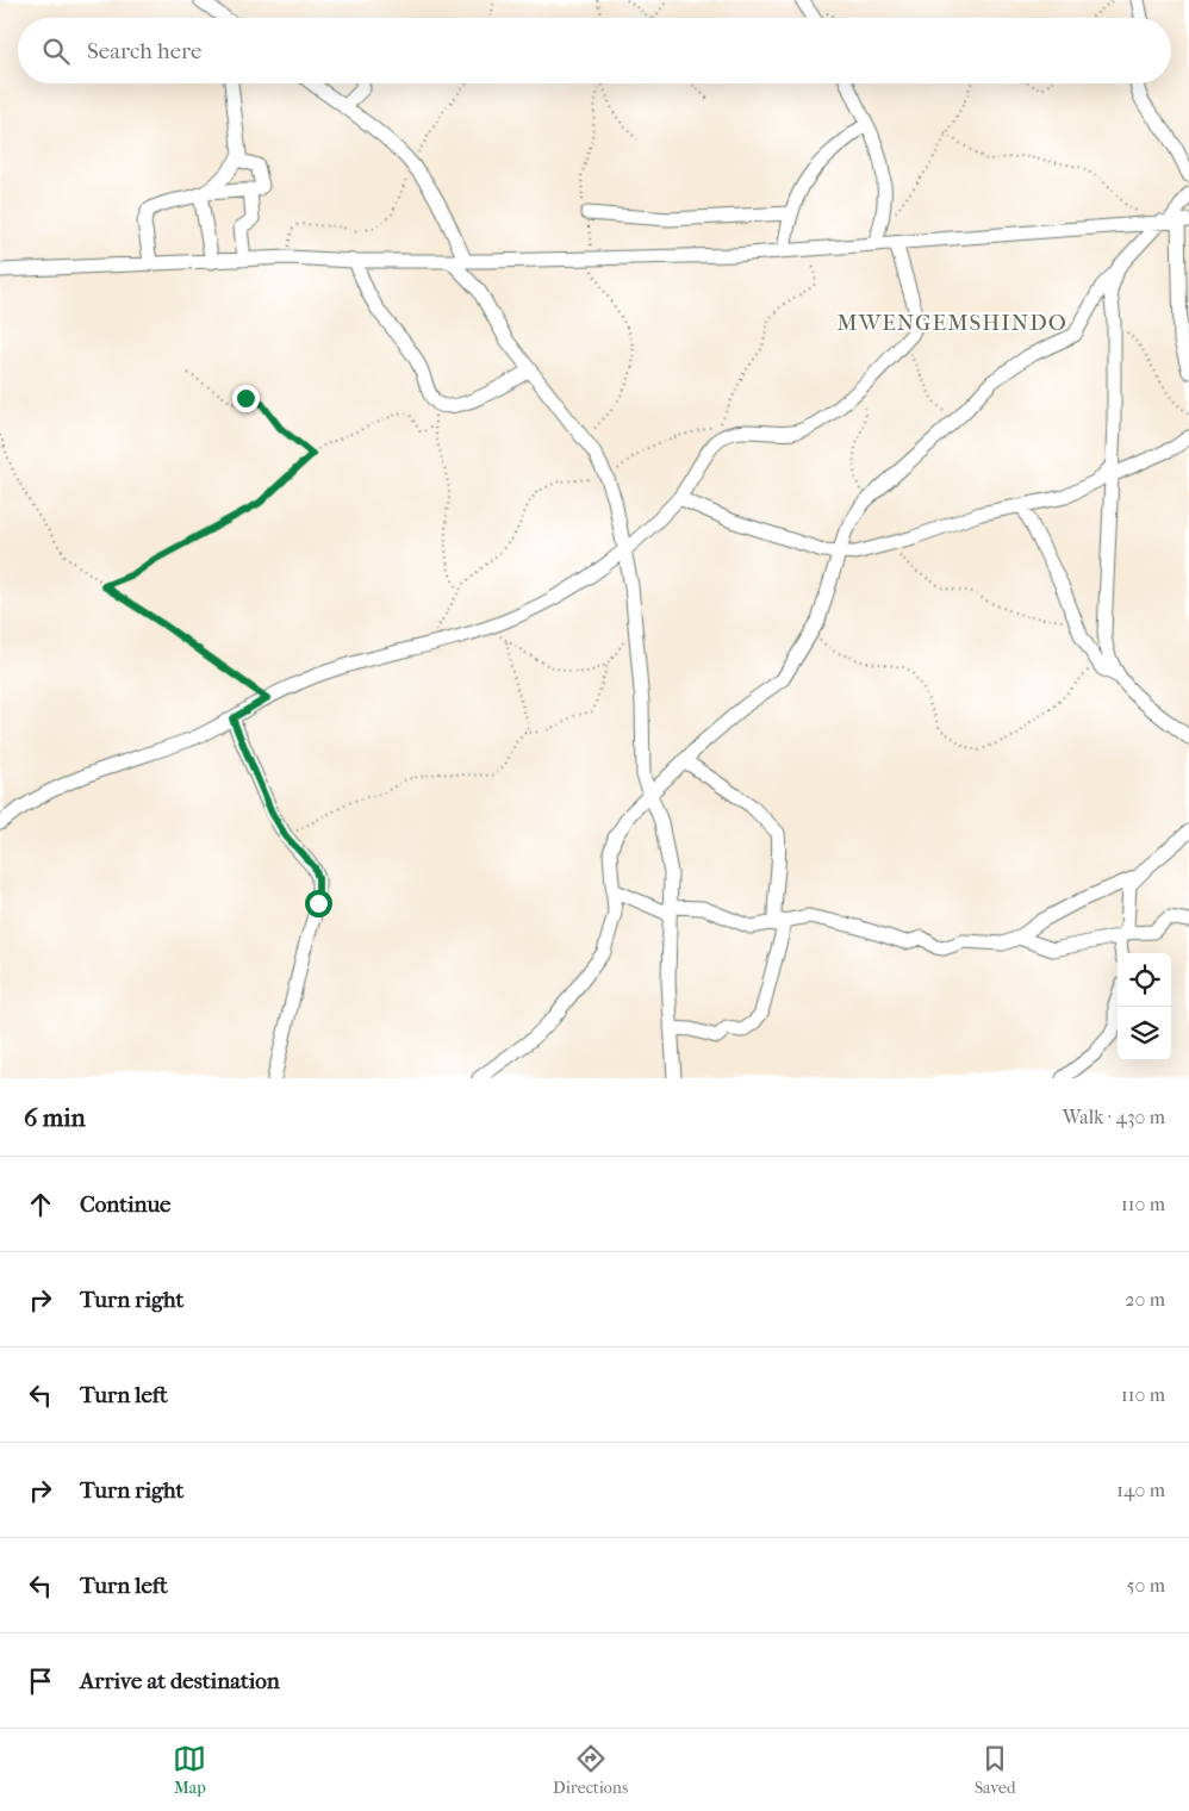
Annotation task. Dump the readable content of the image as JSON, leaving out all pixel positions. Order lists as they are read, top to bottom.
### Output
{
  "districts": ["MWENGEMSHINDO"],
  "page": {
    "search": "Search here",
    "heading": ["6 min", "Walk · 430 m"],
    "list": [
      ["Continue", "110 m"],
      ["Turn right", "20 m"],
      ["Turn left", "110 m"],
      ["Turn right", "140 m"],
      ["Turn left", "50 m"],
      "Arrive at destination"
    ],
    "nav": ["Map", "Directions", "Saved"]
  }
}
